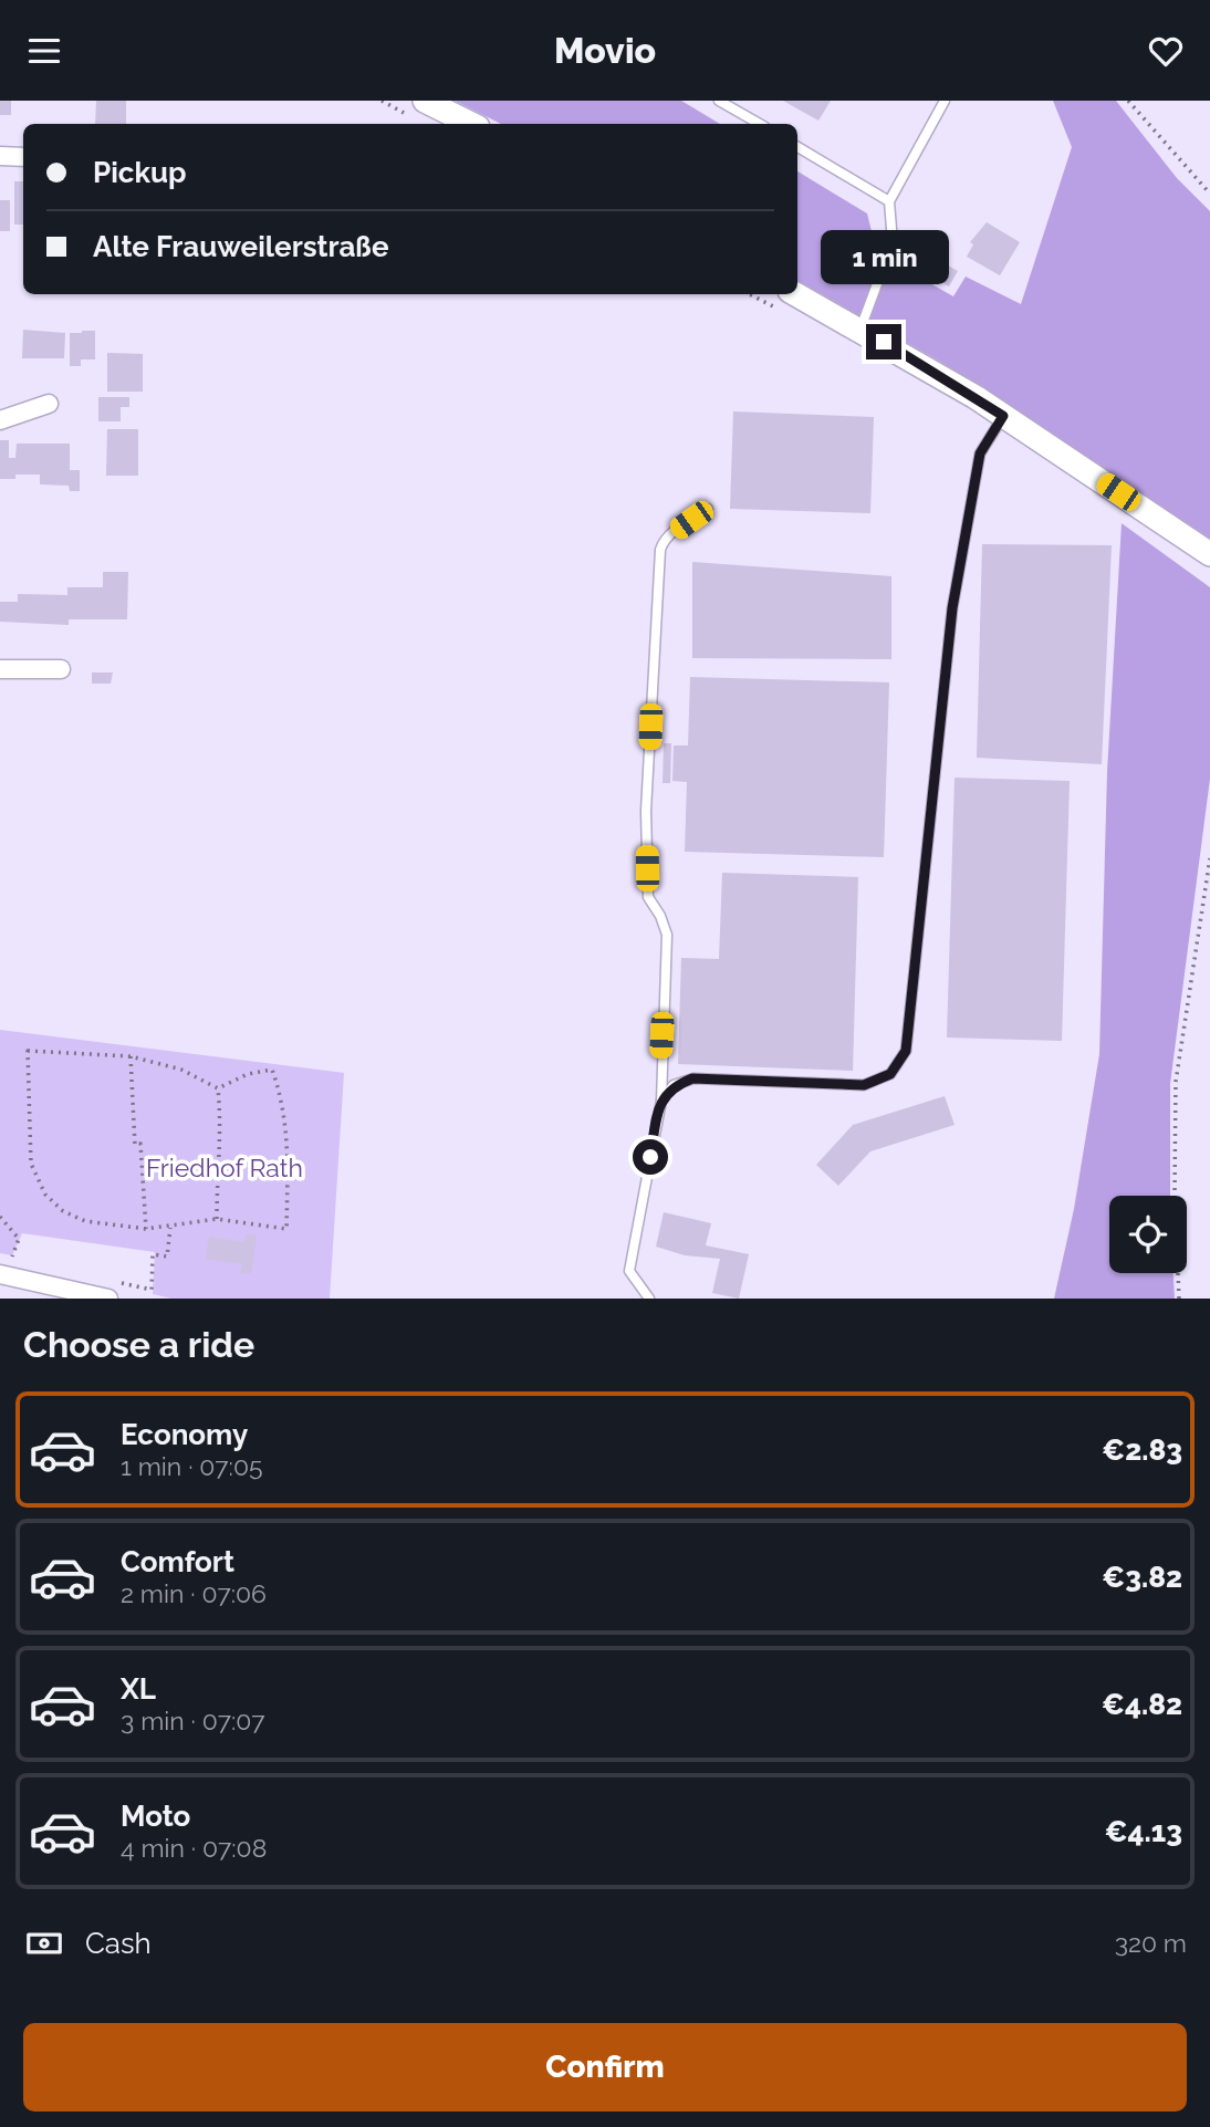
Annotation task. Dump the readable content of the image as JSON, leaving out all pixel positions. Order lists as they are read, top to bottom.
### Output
{
  "parks": ["Friedhof Rath"],
  "page": {
    "header": "Movio",
    "banner": ["Pickup", "Alte Frauweilerstraße"],
    "bubble": "1 min",
    "heading": "Choose a ride",
    "list": [
      {
        "name": "Economy",
        "note": "1 min · 07:05",
        "value": "€2.83"
      },
      {
        "name": "Comfort",
        "note": "2 min · 07:06",
        "value": "€3.82"
      },
      {
        "name": "XL",
        "note": "3 min · 07:07",
        "value": "€4.82"
      },
      {
        "name": "Moto",
        "note": "4 min · 07:08",
        "value": "€4.13"
      }
    ],
    "pay": ["Cash", "320 m"],
    "buttons": "Confirm"
  }
}
